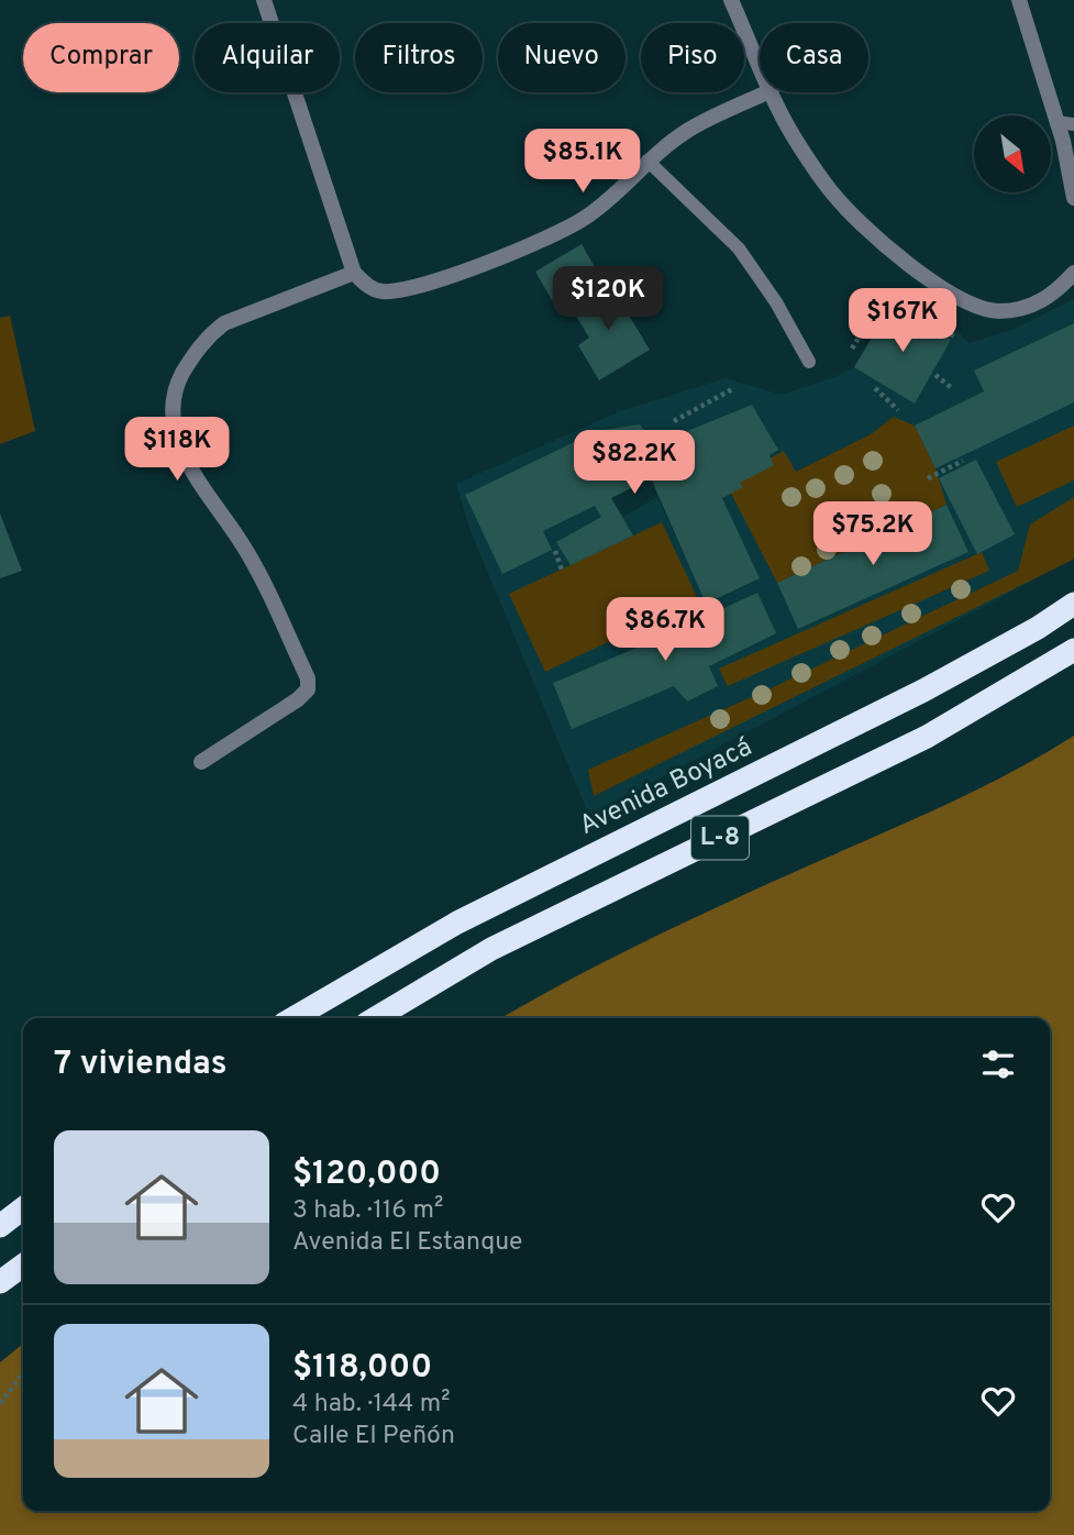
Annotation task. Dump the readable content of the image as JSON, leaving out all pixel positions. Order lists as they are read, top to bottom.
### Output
{
  "streets": {
    "highway": ["Avenida Boyacá", "L-8"]
  },
  "north": "bottom right",
  "page": {
    "chip": [
      "Comprar",
      "Alquilar",
      "Filtros",
      "Nuevo",
      "Piso",
      "Casa"
    ],
    "price": [
      "$85.1K",
      "$120K",
      "$167K",
      "$118K",
      "$82.2K",
      "$75.2K",
      "$86.7K"
    ],
    "heading": "7 viviendas",
    "list": [
      {
        "name": "$120,000",
        "note": "3 hab. · 116 m² · Avenida El Estanque"
      },
      {
        "name": "$118,000",
        "note": "4 hab. · 144 m² · Calle El Peñón"
      }
    ]
  }
}
